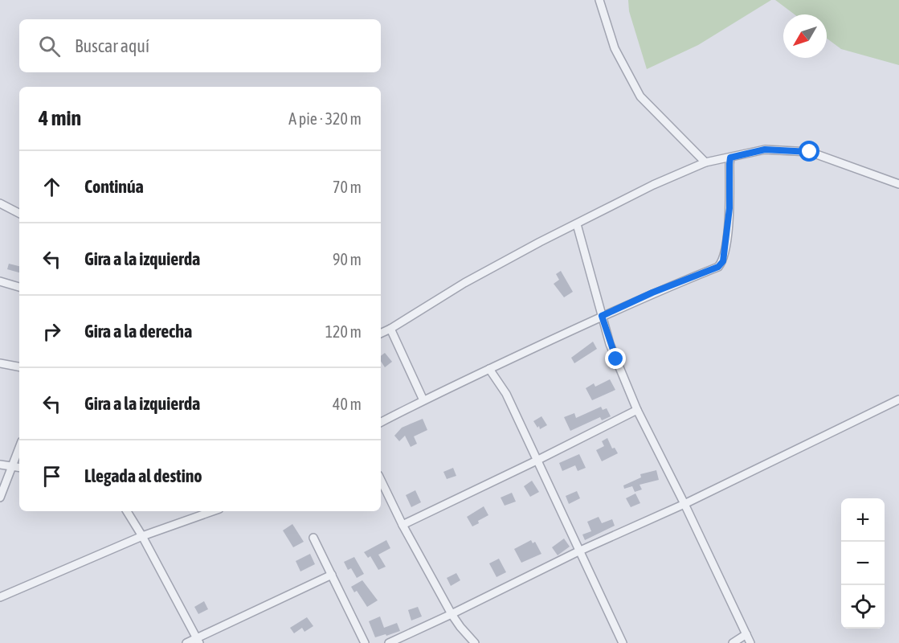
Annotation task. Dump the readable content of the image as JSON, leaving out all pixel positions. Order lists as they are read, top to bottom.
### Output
{
  "north": "bottom left",
  "page": {
    "search": "Buscar aquí",
    "heading": ["4 min", "A pie · 320 m"],
    "list": [
      ["Continúa", "70 m"],
      ["Gira a la izquierda", "90 m"],
      ["Gira a la derecha", "120 m"],
      ["Gira a la izquierda", "40 m"],
      "Llegada al destino"
    ],
    "map_buttons": ["+", "−"]
  }
}
